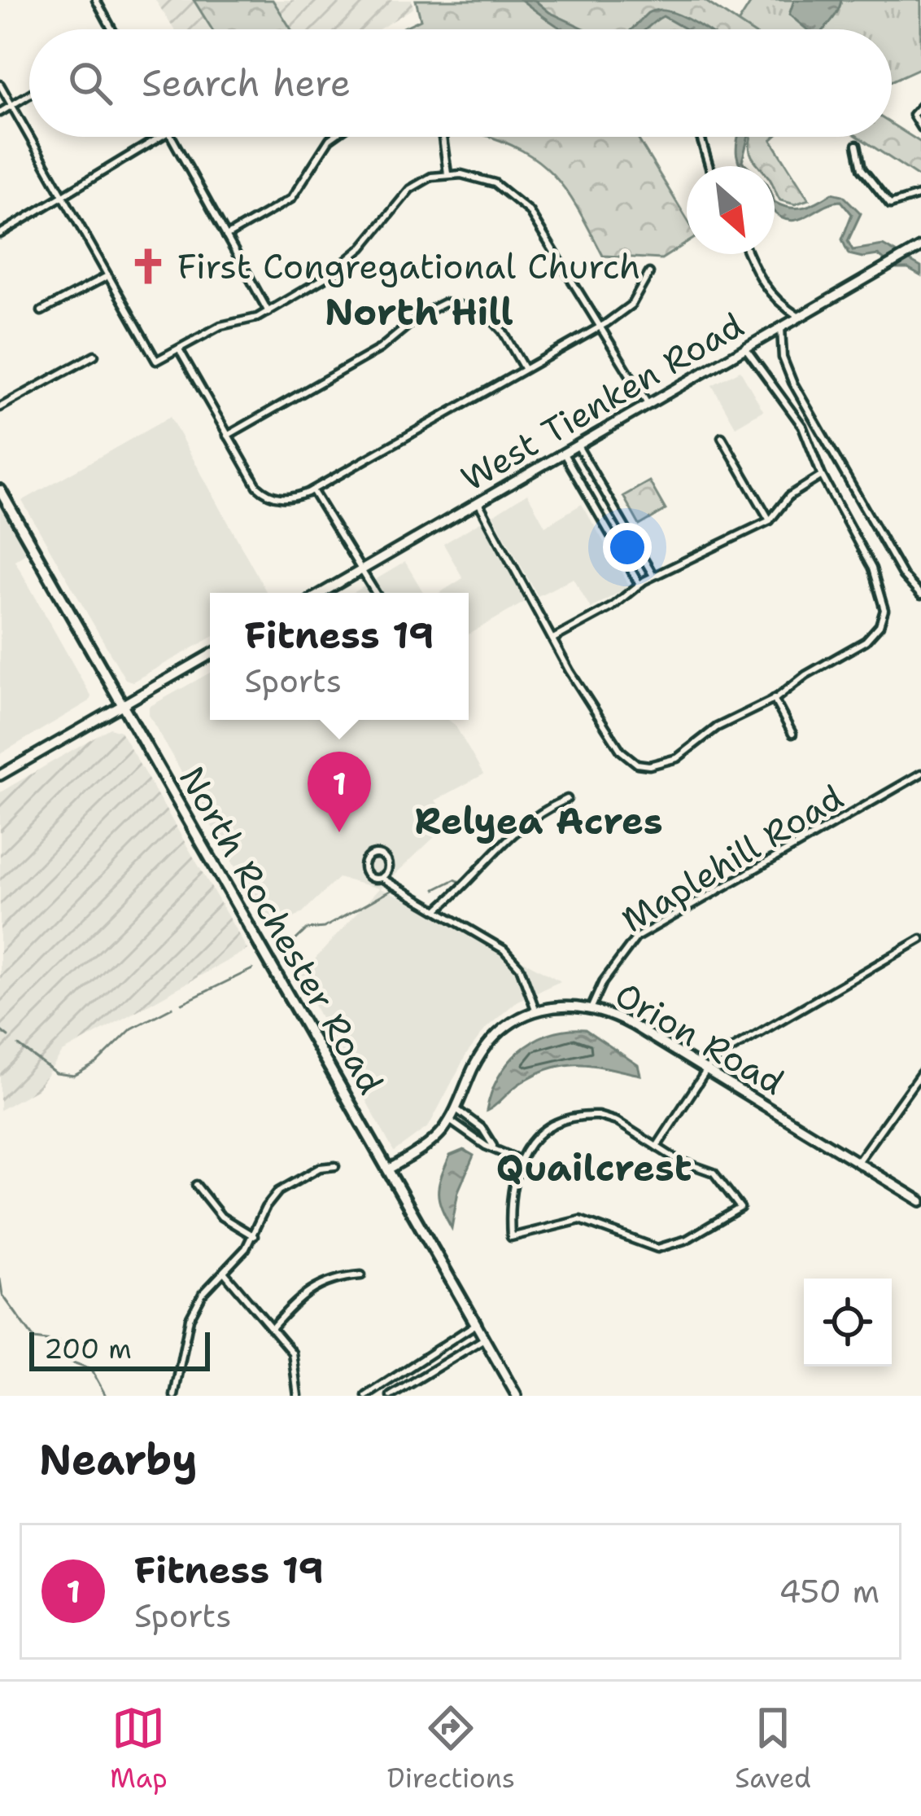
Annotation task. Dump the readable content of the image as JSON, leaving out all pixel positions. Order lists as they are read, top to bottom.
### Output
{
  "streets": {
    "main road": ["West Tienken Road", "North Rochester Road", "Orion Road"],
    "street": ["Maplehill Road"]
  },
  "crossings": [
    ["Maplehill Road", "Orion Road"],
    ["North Rochester Road", "Orion Road"]
  ],
  "districts": ["North Hill", "Relyea Acres", "Quailcrest"],
  "places": {
    "church": ["First Congregational Church"]
  },
  "scale_bar": "200 m",
  "north": "bottom right",
  "page": {
    "search": "Search here",
    "popup": ["Fitness 19", "Sports"],
    "pins": "1",
    "scale": "200 m",
    "heading": "Nearby",
    "list": [
      {
        "mark": "1",
        "name": "Fitness 19",
        "note": "Sports",
        "value": "450 m"
      }
    ],
    "nav": ["Map", "Directions", "Saved"]
  }
}
